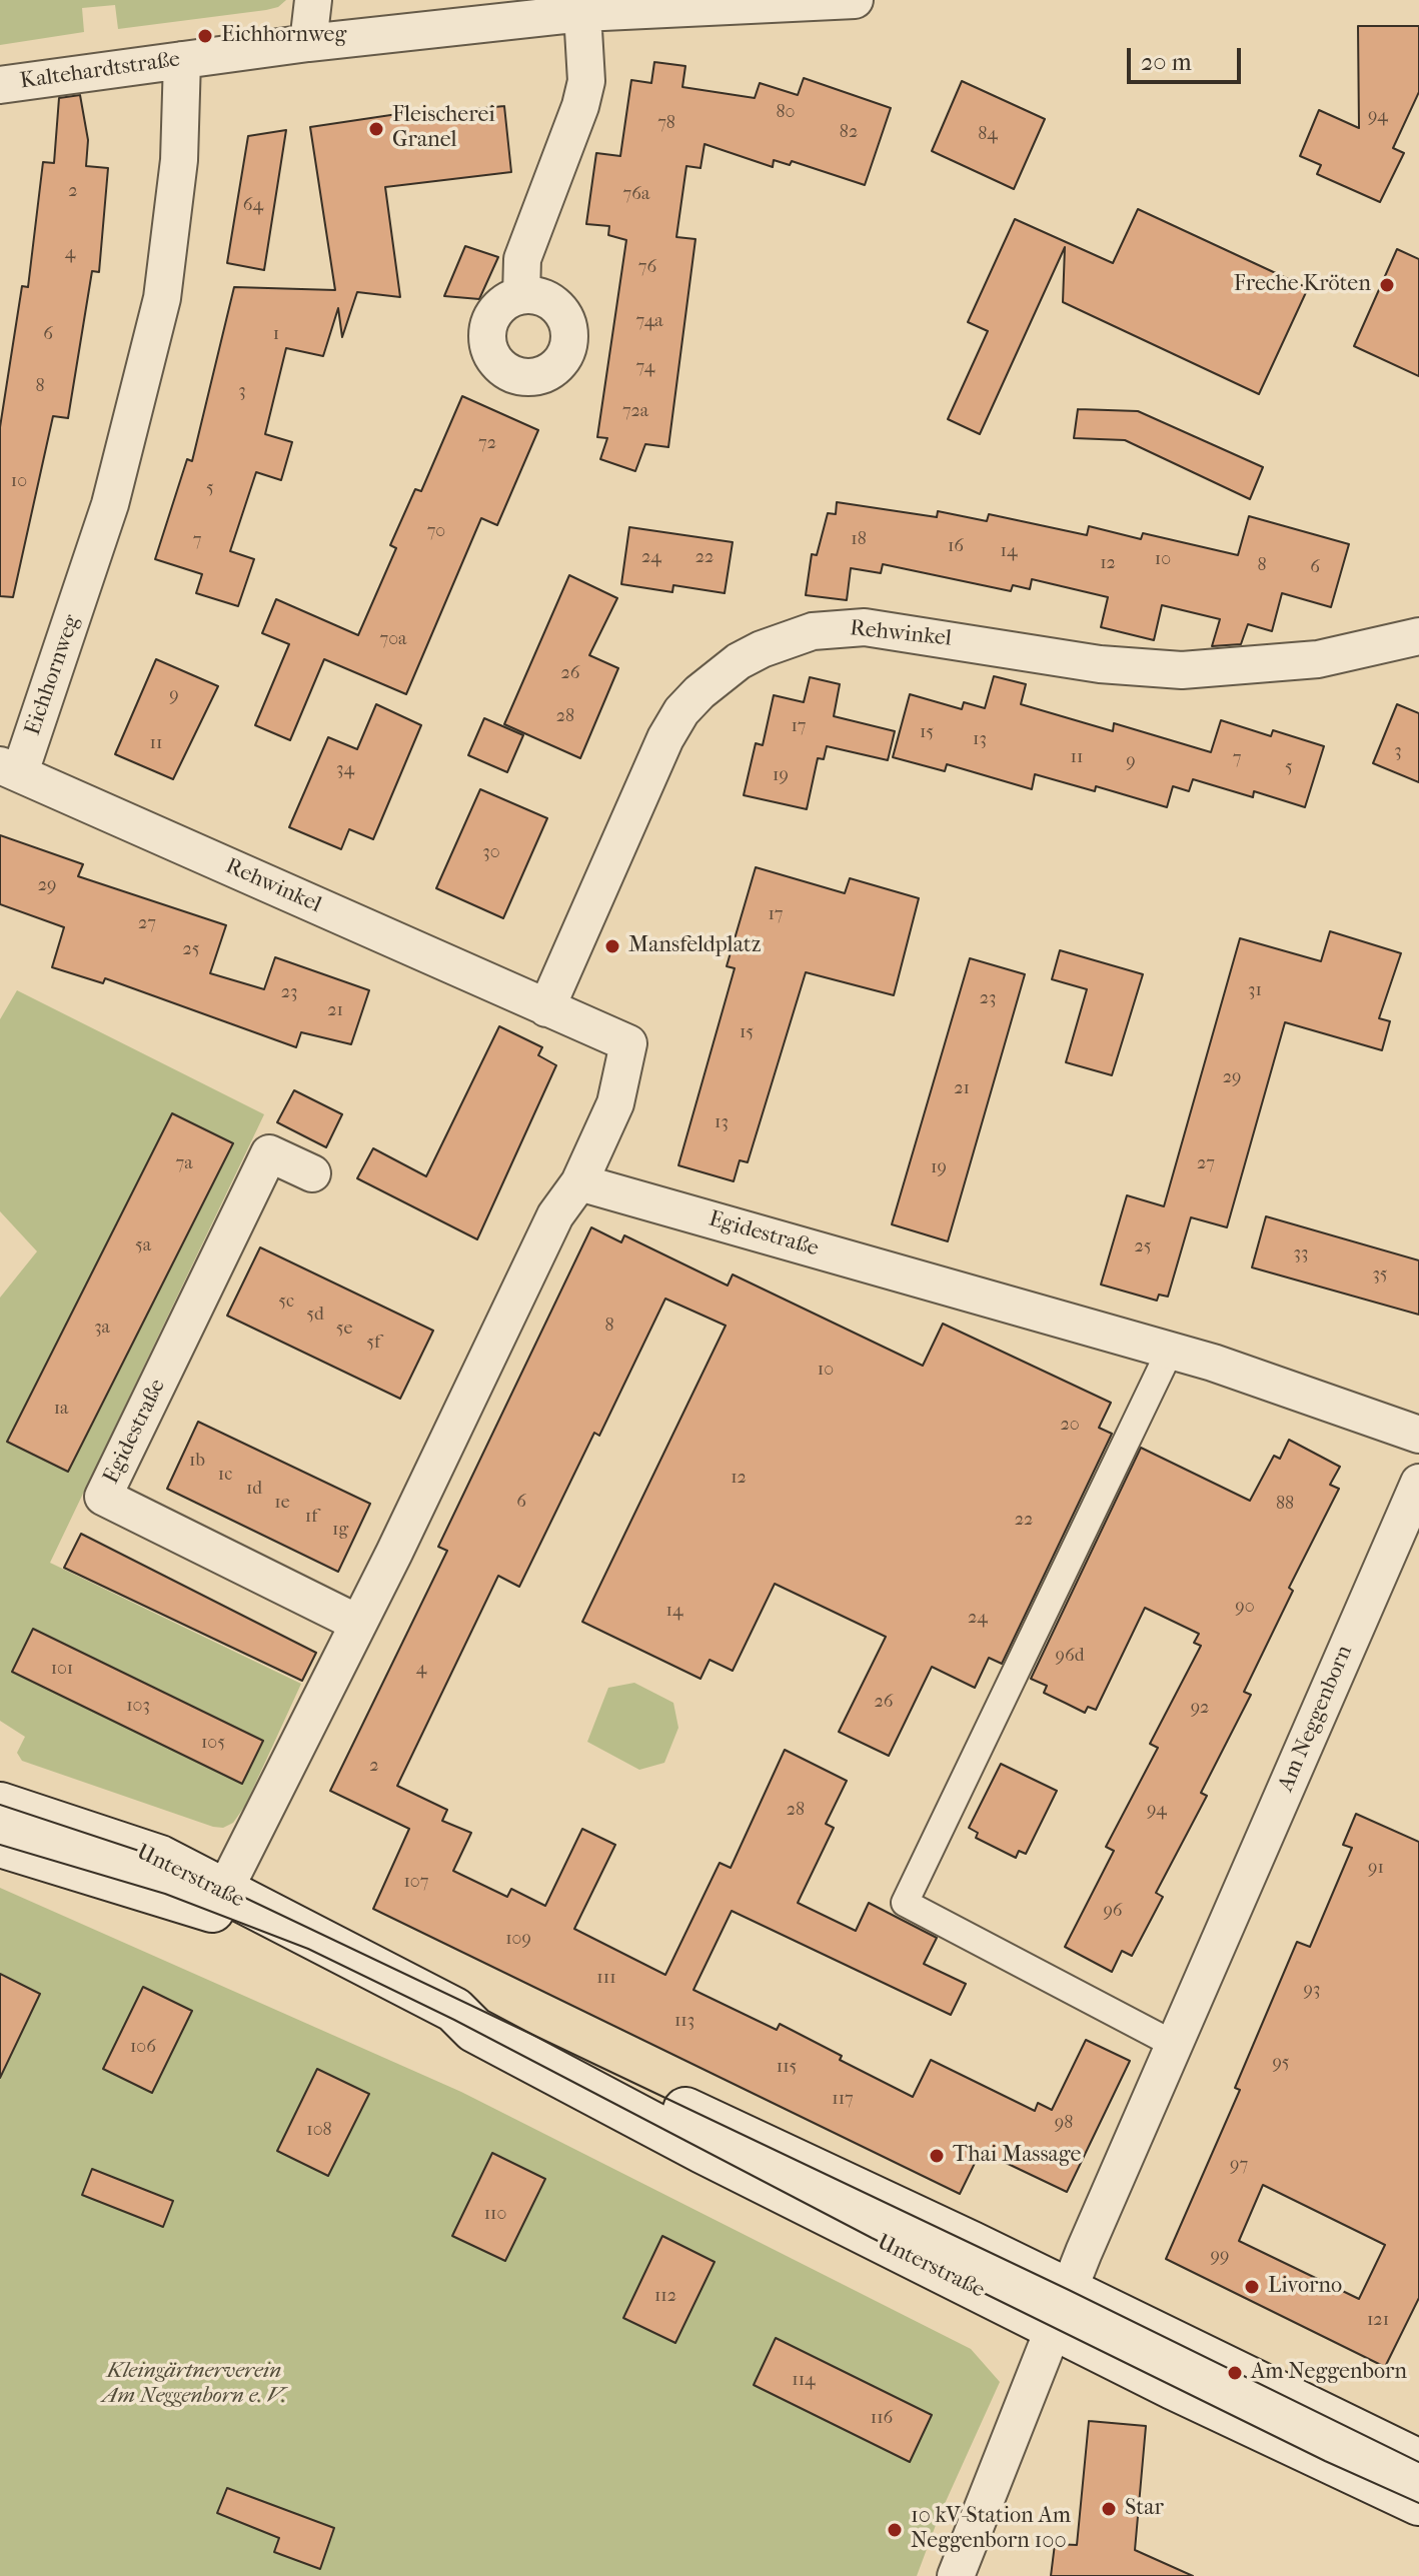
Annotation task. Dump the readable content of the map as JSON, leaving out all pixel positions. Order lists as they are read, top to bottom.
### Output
{
  "streets": {
    "main road": ["Unterstraße"],
    "street": [
      "Kaltehardtstraße",
      "Rehwinkel",
      "Eichhornweg",
      "Egidestraße",
      "Am Neggenborn"
    ]
  },
  "crossings": [
    ["Kaltehardtstraße", "Eichhornweg"],
    ["Rehwinkel", "Eichhornweg"],
    ["Rehwinkel", "Egidestraße"],
    ["Am Neggenborn", "Unterstraße"]
  ],
  "parks": ["Kleingärtnerverein Am Neggenborn e. V."],
  "places": [
    "Eichhornweg",
    "Fleischerei Granel",
    "Freche Kröten",
    "Mansfeldplatz",
    "Thai Massage",
    "Livorno",
    "Am Neggenborn",
    "Star",
    "10 kV-Station Am Neggenborn 100"
  ],
  "house_numbers": [
    "80",
    "94",
    "78",
    "82",
    "84",
    "2",
    "76a",
    "64",
    "4",
    "76",
    "74a",
    "6",
    "1",
    "74",
    "8",
    "3",
    "72a",
    "72",
    "10",
    "5",
    "70",
    "18",
    "7",
    "16",
    "14",
    "24",
    "22",
    "10",
    "12",
    "8",
    "6",
    "70a",
    "26",
    "9",
    "28",
    "17",
    "15",
    "13",
    "11",
    "3",
    "11",
    "7",
    "9",
    "5",
    "34",
    "19",
    "30",
    "29",
    "17",
    "27",
    "25",
    "31",
    "23",
    "23",
    "21",
    "15",
    "29",
    "21",
    "13",
    "7a",
    "27",
    "19",
    "5a",
    "25",
    "33",
    "35",
    "5c",
    "5d",
    "8",
    "3a",
    "5e",
    "5f",
    "10",
    "1a",
    "20",
    "1b",
    "1c",
    "12",
    "1d",
    "6",
    "1e",
    "88",
    "1f",
    "22",
    "1g",
    "90",
    "14",
    "24",
    "96d",
    "101",
    "4",
    "26",
    "103",
    "92",
    "105",
    "2",
    "28",
    "94",
    "91",
    "107",
    "96",
    "109",
    "111",
    "93",
    "113",
    "106",
    "95",
    "115",
    "117",
    "98",
    "108",
    "97",
    "110",
    "99",
    "112",
    "121",
    "114",
    "116"
  ],
  "scale_bar": "20 m"
}
